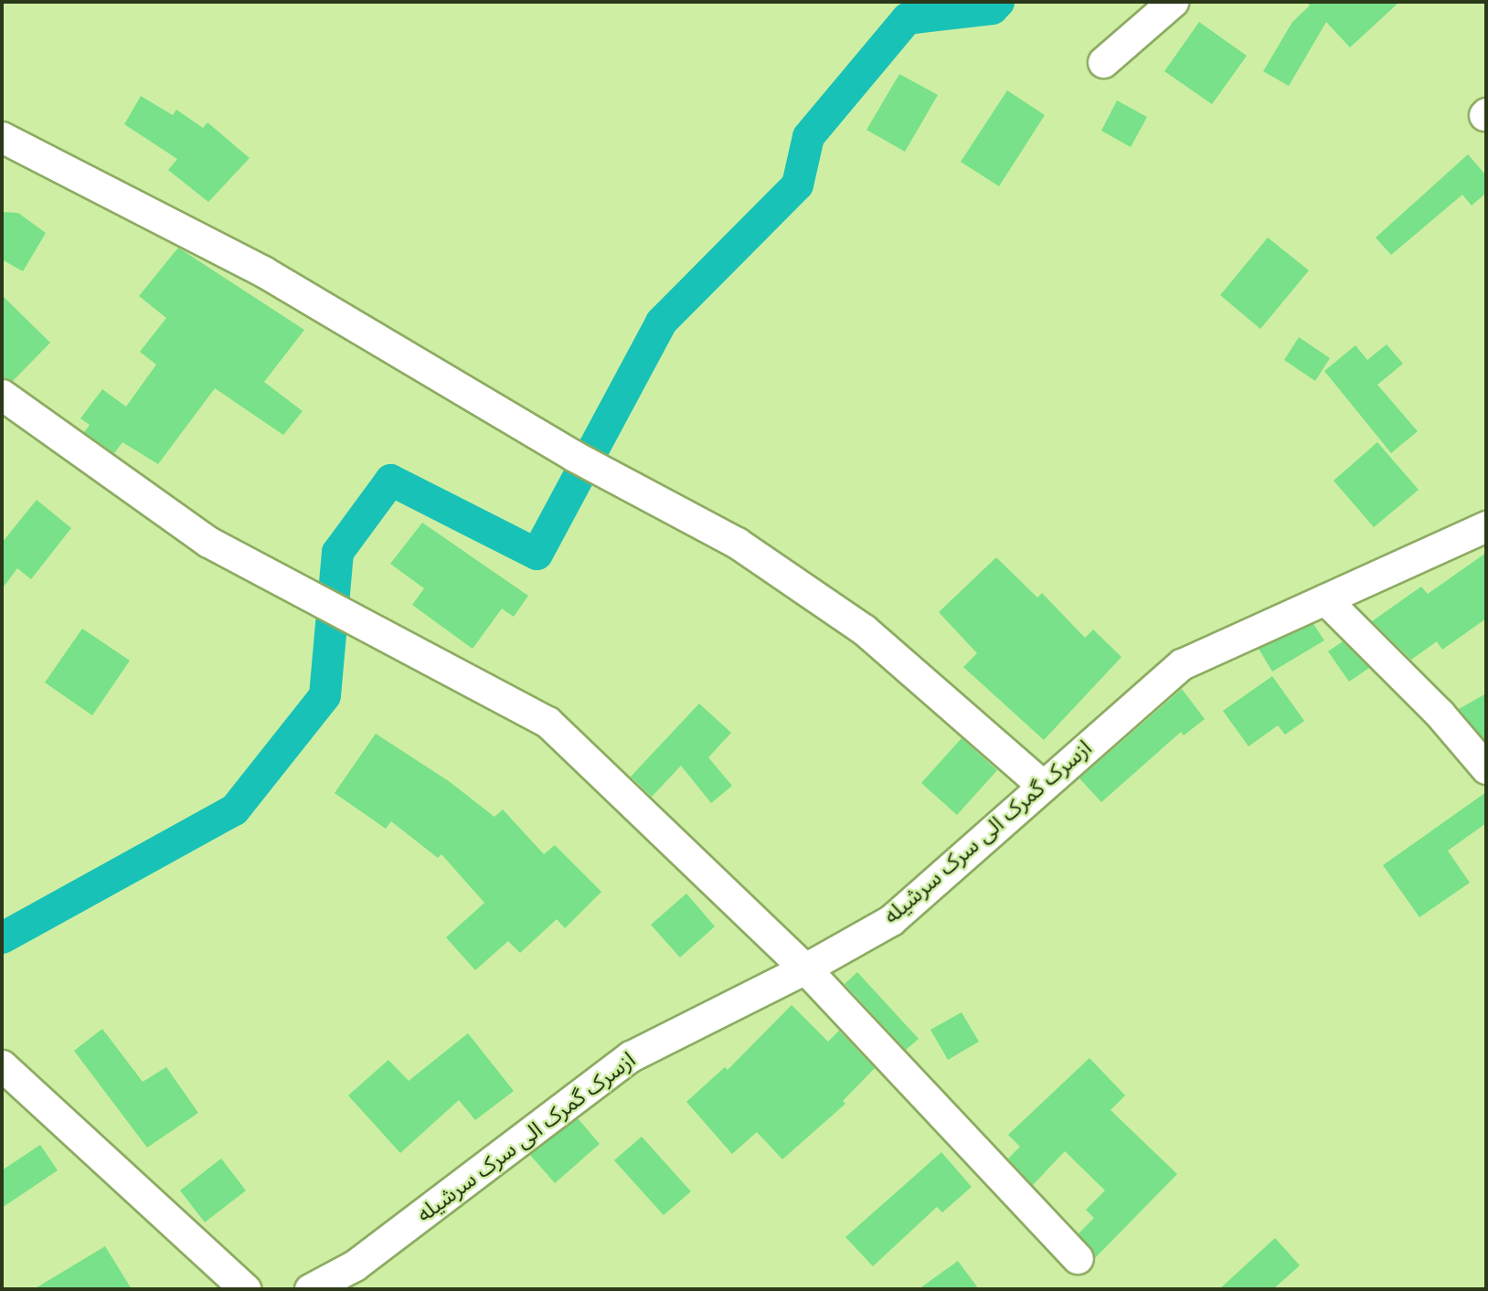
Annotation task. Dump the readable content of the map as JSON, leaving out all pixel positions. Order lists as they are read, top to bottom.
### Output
{
  "streets": {
    "street": ["ازسرک گمرک الی سرک سرشیله"]
  }
}
